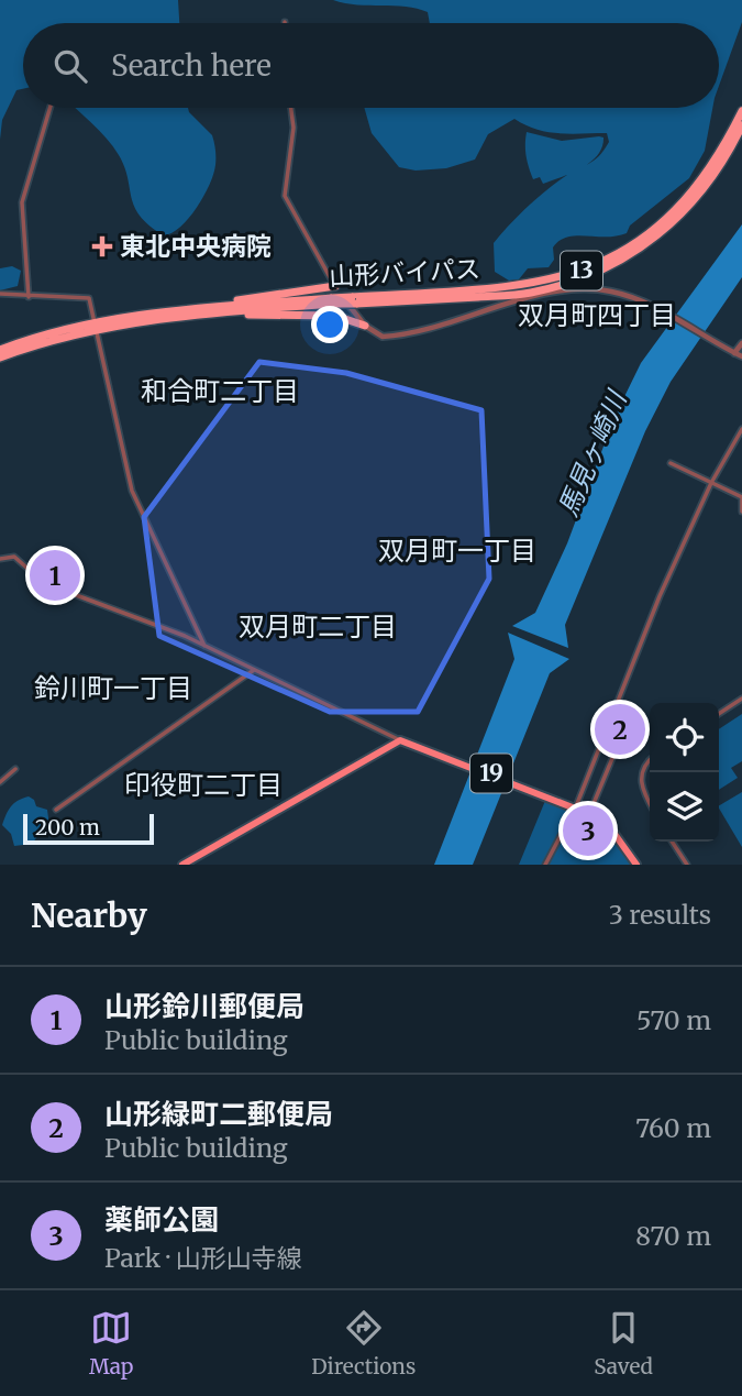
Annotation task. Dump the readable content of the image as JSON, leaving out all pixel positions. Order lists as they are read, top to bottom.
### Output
{
  "streets": {
    "highway": ["13", "山形バイパス"],
    "main road": ["19"]
  },
  "districts": [
    "双月町四丁目",
    "和合町二丁目",
    "双月町一丁目",
    "双月町二丁目",
    "鈴川町一丁目",
    "印役町二丁目"
  ],
  "water": ["馬見ヶ崎川"],
  "places": {
    "health": ["東北中央病院"]
  },
  "scale_bar": "200 m",
  "page": {
    "search": "Search here",
    "pins": ["1", "2", "3"],
    "scale": "200 m",
    "heading": ["Nearby", "3 results"],
    "list": [
      {
        "mark": "1",
        "name": "山形鈴川郵便局",
        "note": "Public building",
        "value": "570 m"
      },
      {
        "mark": "2",
        "name": "山形緑町二郵便局",
        "note": "Public building",
        "value": "760 m"
      },
      {
        "mark": "3",
        "name": "薬師公園",
        "note": "Park · 山形山寺線",
        "value": "870 m"
      }
    ],
    "nav": ["Map", "Directions", "Saved"]
  }
}
